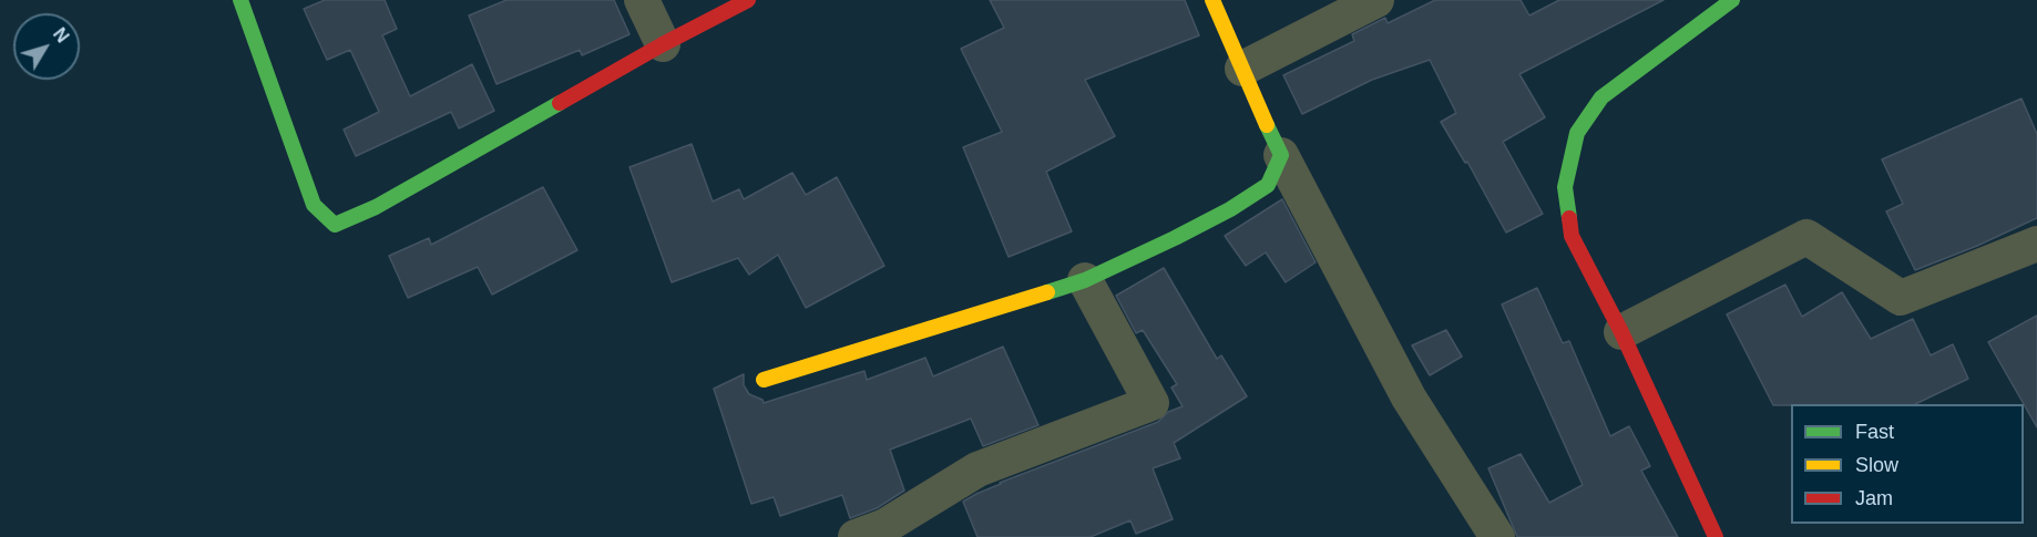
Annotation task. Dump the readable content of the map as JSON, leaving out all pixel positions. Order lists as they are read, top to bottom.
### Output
{
  "legend": ["Fast", "Slow", "Jam"],
  "north": "top right"
}
